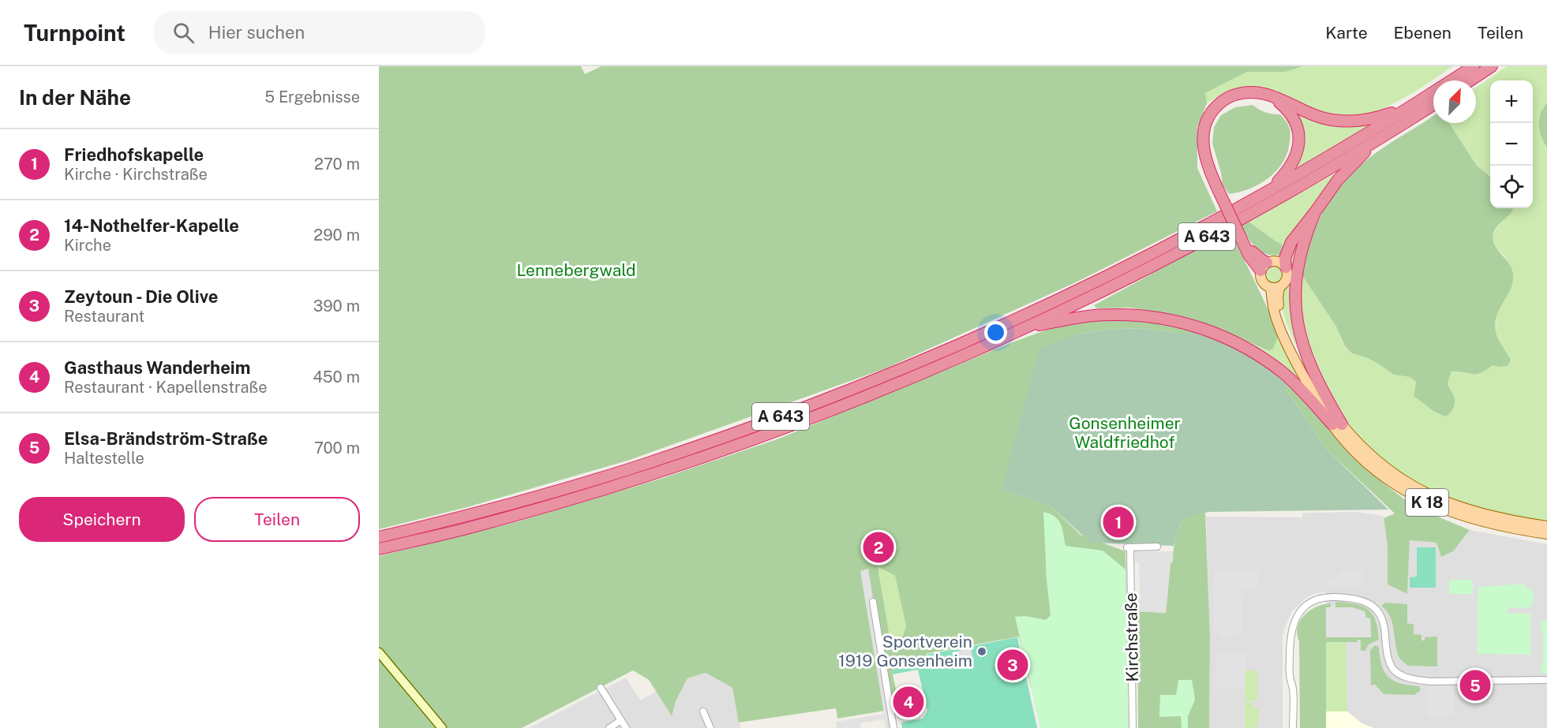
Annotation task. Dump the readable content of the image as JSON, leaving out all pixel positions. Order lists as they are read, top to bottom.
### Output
{
  "streets": {
    "highway": ["A 643"],
    "main road": ["K 18"],
    "street": ["Kirchstraße"]
  },
  "parks": ["Lennebergwald", "Gonsenheimer Waldfriedhof"],
  "places": ["Sportverein 1919 Gonsenheim"],
  "north": "top right",
  "page": {
    "header": "Turnpoint",
    "search": "Hier suchen",
    "nav": ["Karte", "Ebenen", "Teilen"],
    "heading": ["In der Nähe", "5 Ergebnisse"],
    "map_buttons": ["+", "−"],
    "list": [
      {
        "mark": "1",
        "name": "Friedhofskapelle",
        "note": "Kirche · Kirchstraße",
        "value": "270 m"
      },
      {
        "mark": "2",
        "name": "14-Nothelfer-Kapelle",
        "note": "Kirche",
        "value": "290 m"
      },
      {
        "mark": "3",
        "name": "Zeytoun - Die Olive",
        "note": "Restaurant",
        "value": "390 m"
      },
      {
        "mark": "4",
        "name": "Gasthaus Wanderheim",
        "note": "Restaurant · Kapellenstraße",
        "value": "450 m"
      },
      {
        "mark": "5",
        "name": "Elsa-Brändström-Straße",
        "note": "Haltestelle",
        "value": "700 m"
      }
    ],
    "buttons": ["Speichern", "Teilen"],
    "pins": [
      "1",
      "2",
      "3",
      "5",
      "4"
    ]
  }
}
